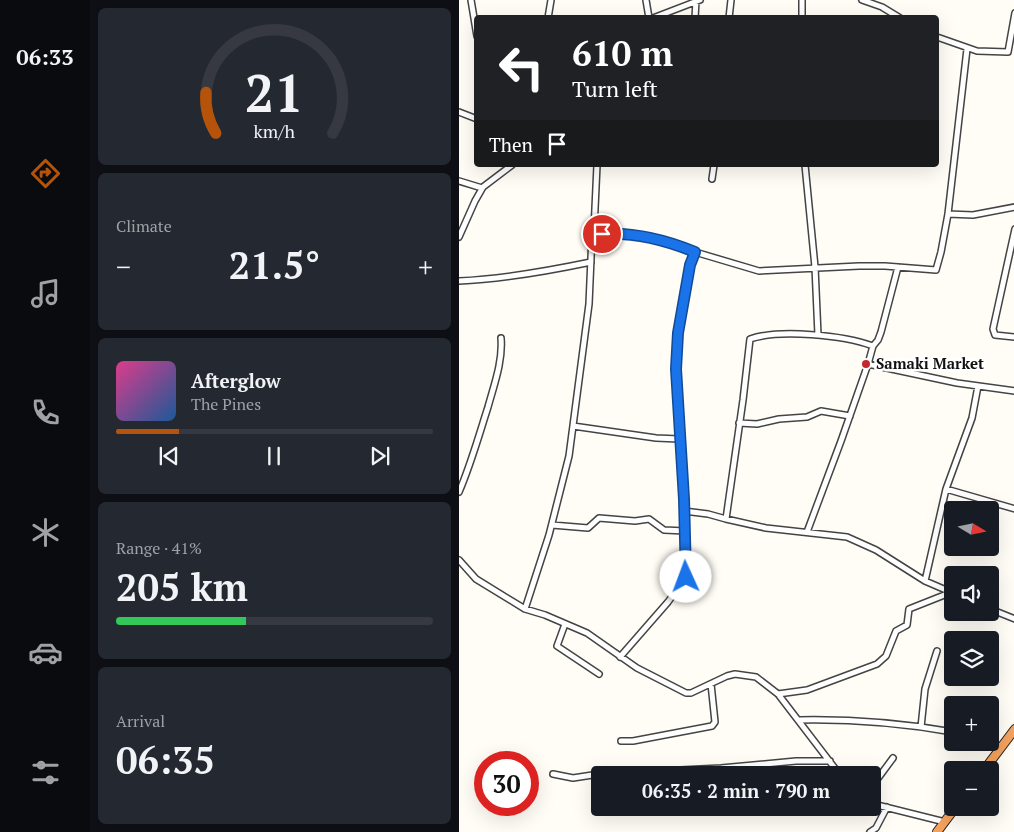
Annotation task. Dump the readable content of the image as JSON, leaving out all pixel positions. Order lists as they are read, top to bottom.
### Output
{
  "places": ["Samaki Market"],
  "north": "right",
  "page": {
    "tabs": "06:33",
    "turn": ["610 m", "Turn left"],
    "then": "Then",
    "tile": [
      "Climate",
      ["Range · 41%", "205 km"],
      ["Arrival", "06:35"]
    ],
    "heat": ["−", "21.5°", "+"],
    "song": ["Afterglow", "The Pines"],
    "map_buttons": ["+", "−"],
    "limit": "30",
    "trip": "06:35 · 2 min · 790 m",
    "gauge": ["21", "km/h"]
  }
}
